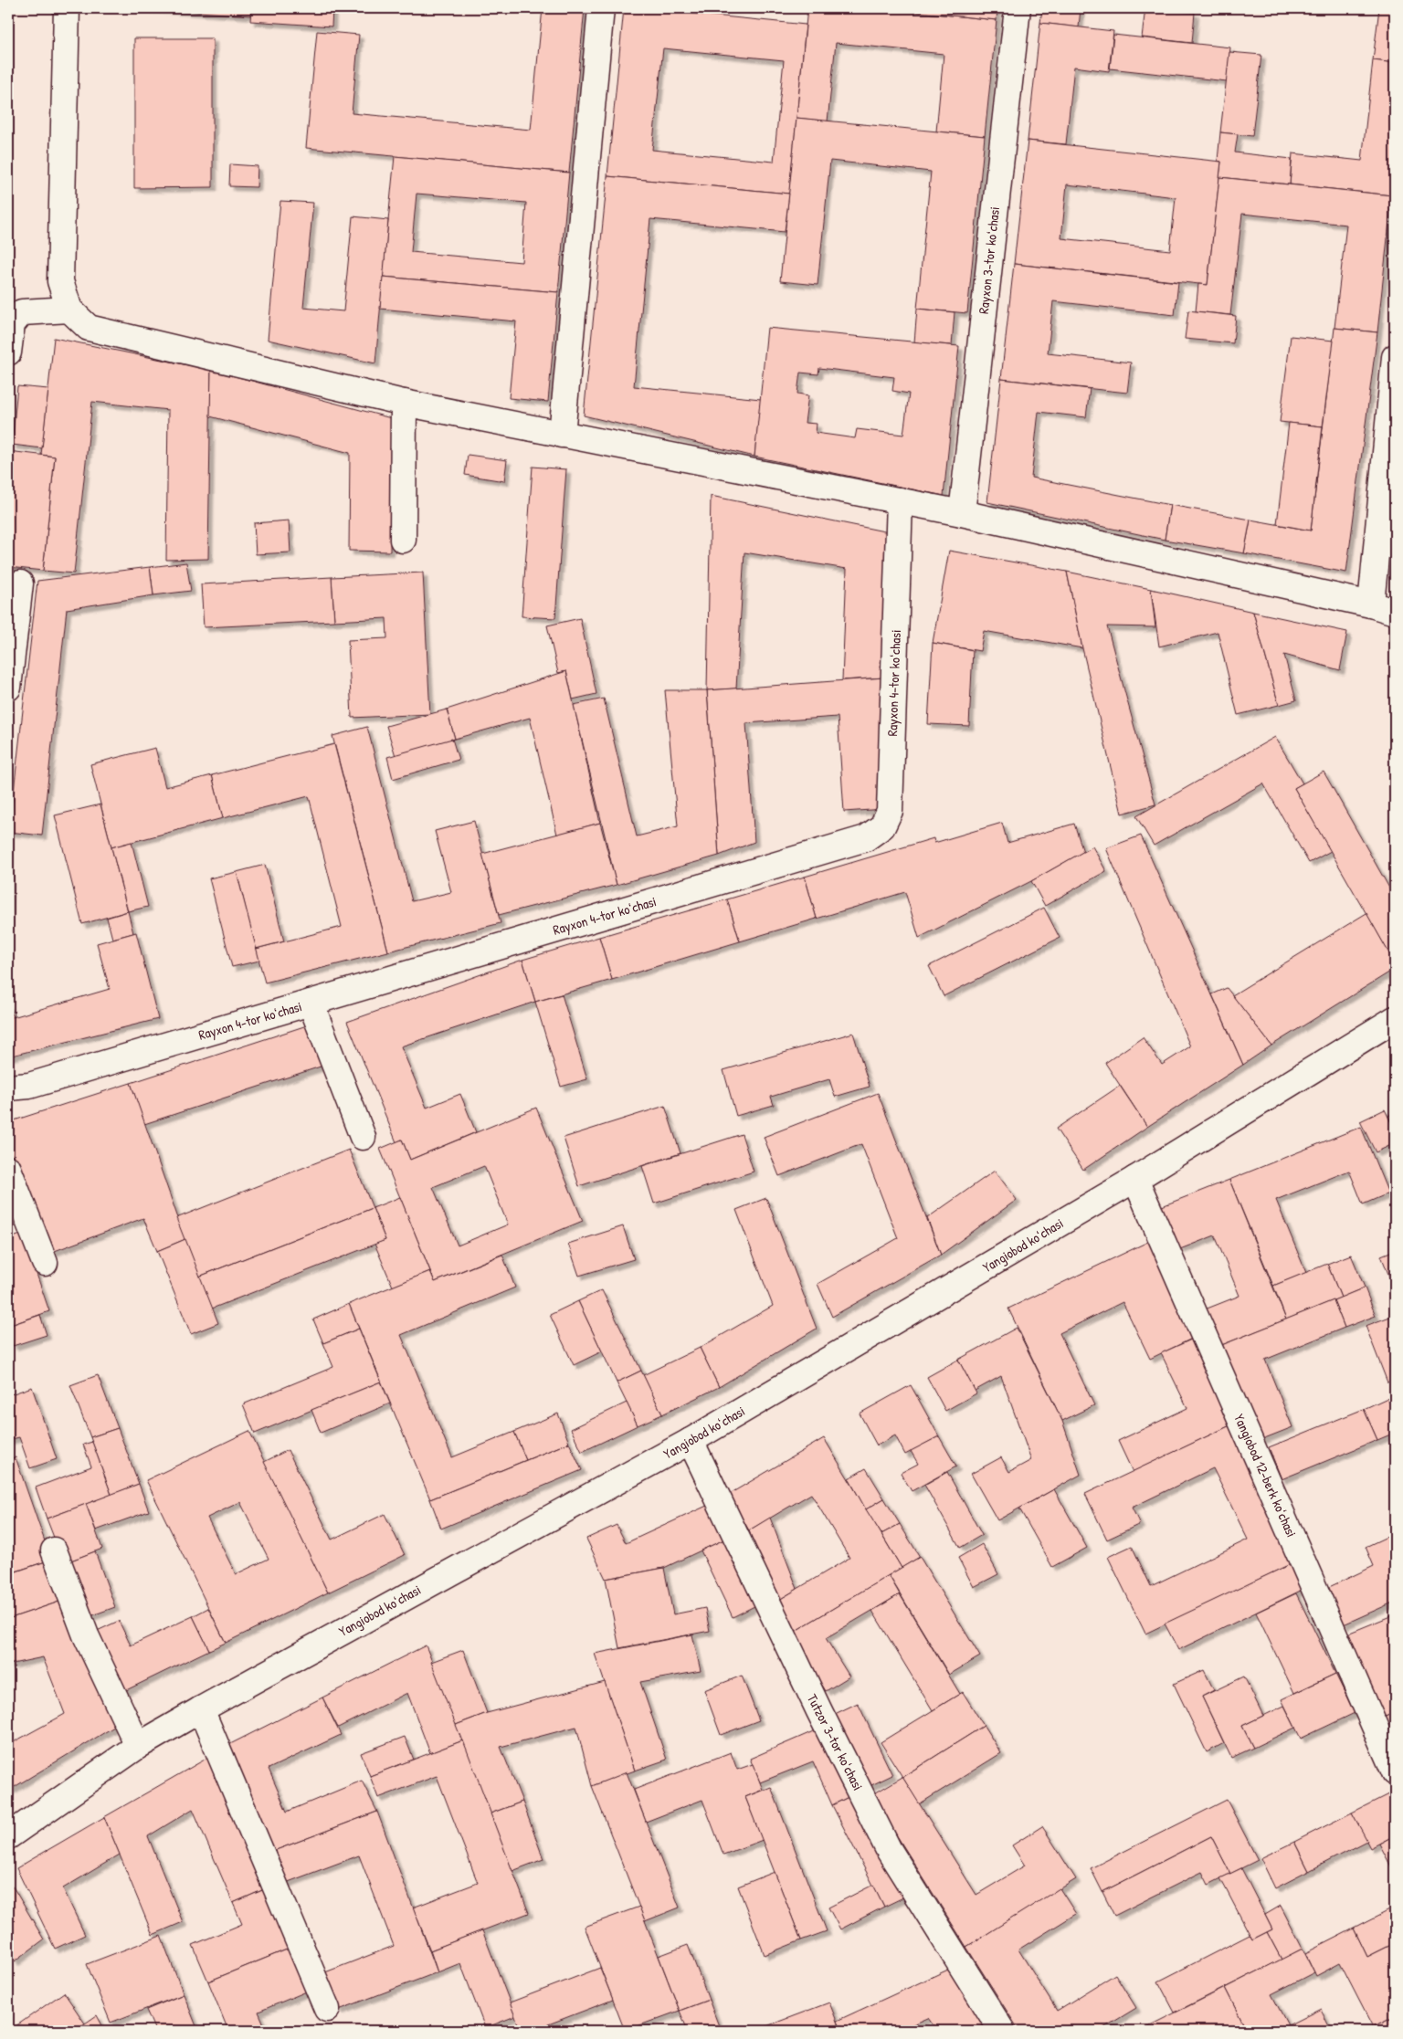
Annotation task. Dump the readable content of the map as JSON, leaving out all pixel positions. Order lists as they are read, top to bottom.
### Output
{
  "streets": {
    "street": [
      "Rayxon 3-tor koʻchasi",
      "Rayxon 4-tor koʻchasi",
      "Yangiobod koʻchasi",
      "Yangiobod 12-berk koʻchasi",
      "Tutzor 3-tor koʻchasi"
    ]
  },
  "crossings": [
    ["Yangiobod koʻchasi", "Yangiobod 12-berk koʻchasi"],
    ["Yangiobod koʻchasi", "Tutzor 3-tor koʻchasi"]
  ]
}
